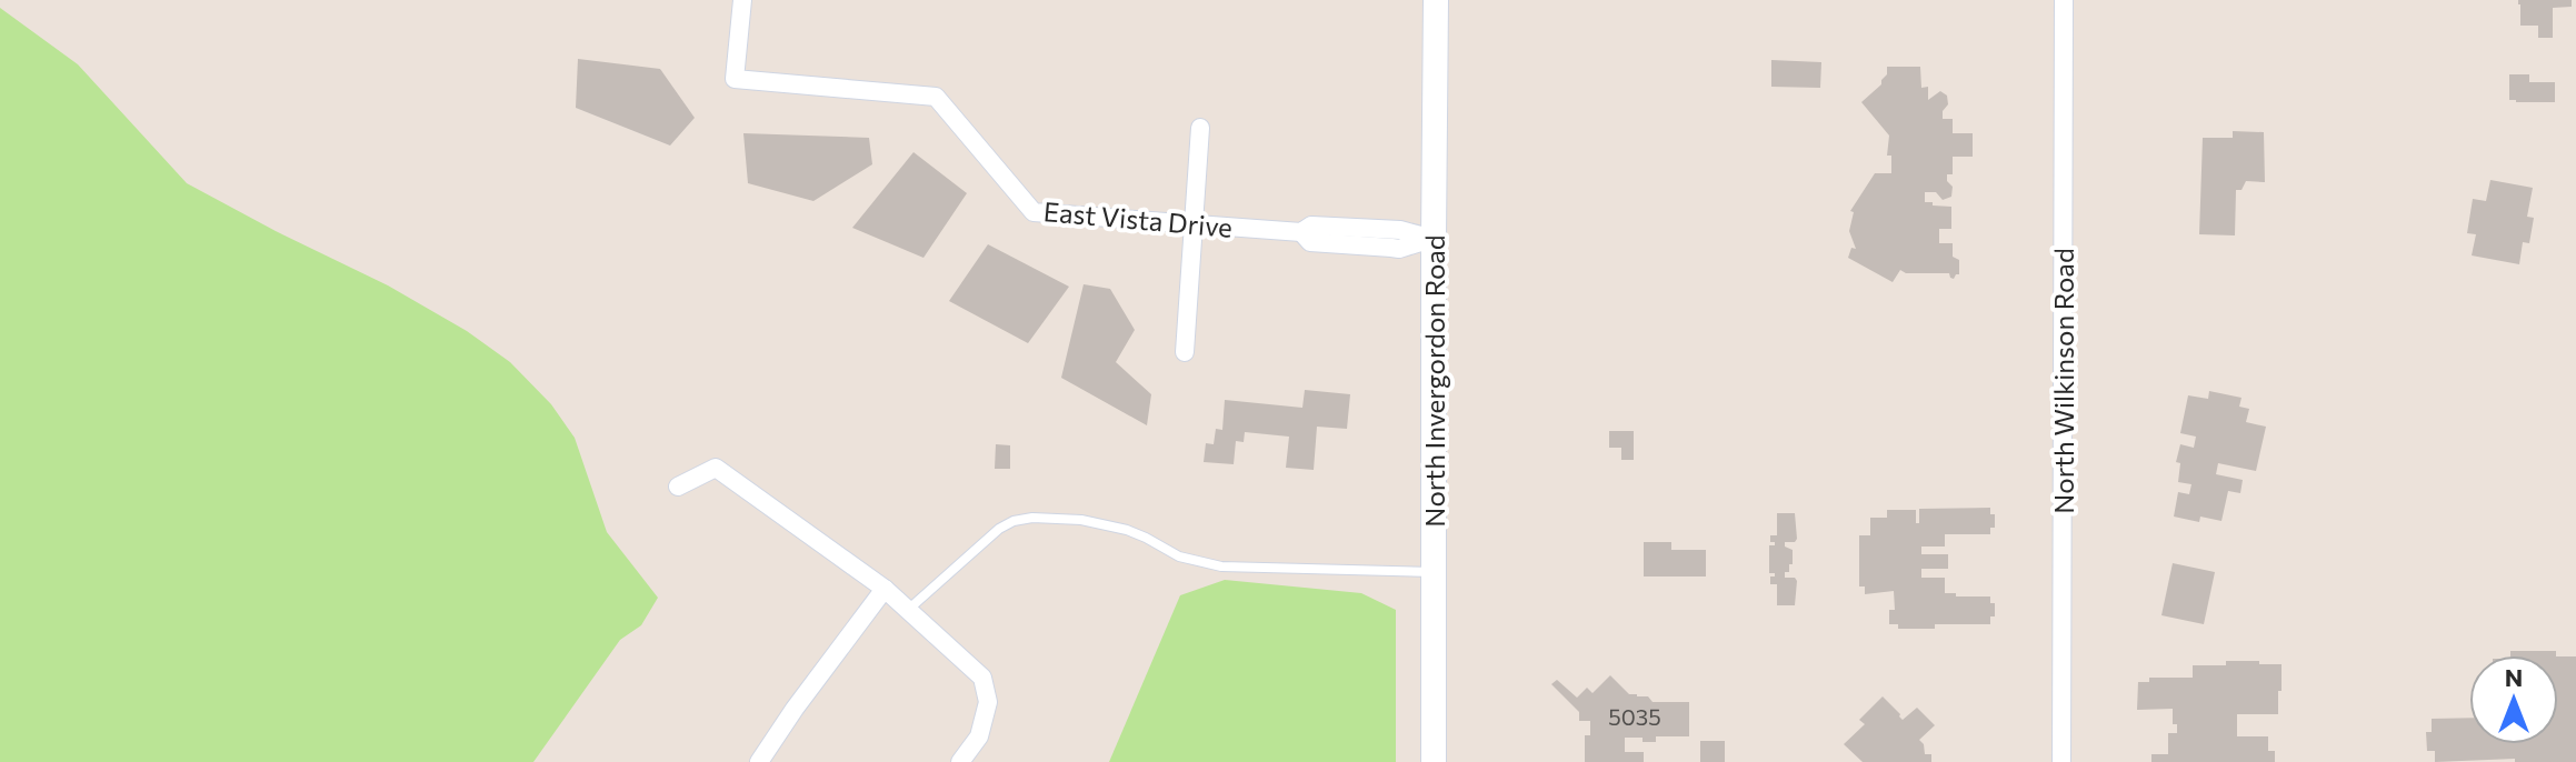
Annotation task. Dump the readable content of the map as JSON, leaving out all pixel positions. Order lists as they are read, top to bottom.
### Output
{
  "streets": {
    "street": ["East Vista Drive", "North Invergordon Road", "North Wilkinson Road"]
  },
  "crossings": [
    ["East Vista Drive", "North Invergordon Road"]
  ],
  "house_numbers": ["5035"],
  "north": "top"
}
